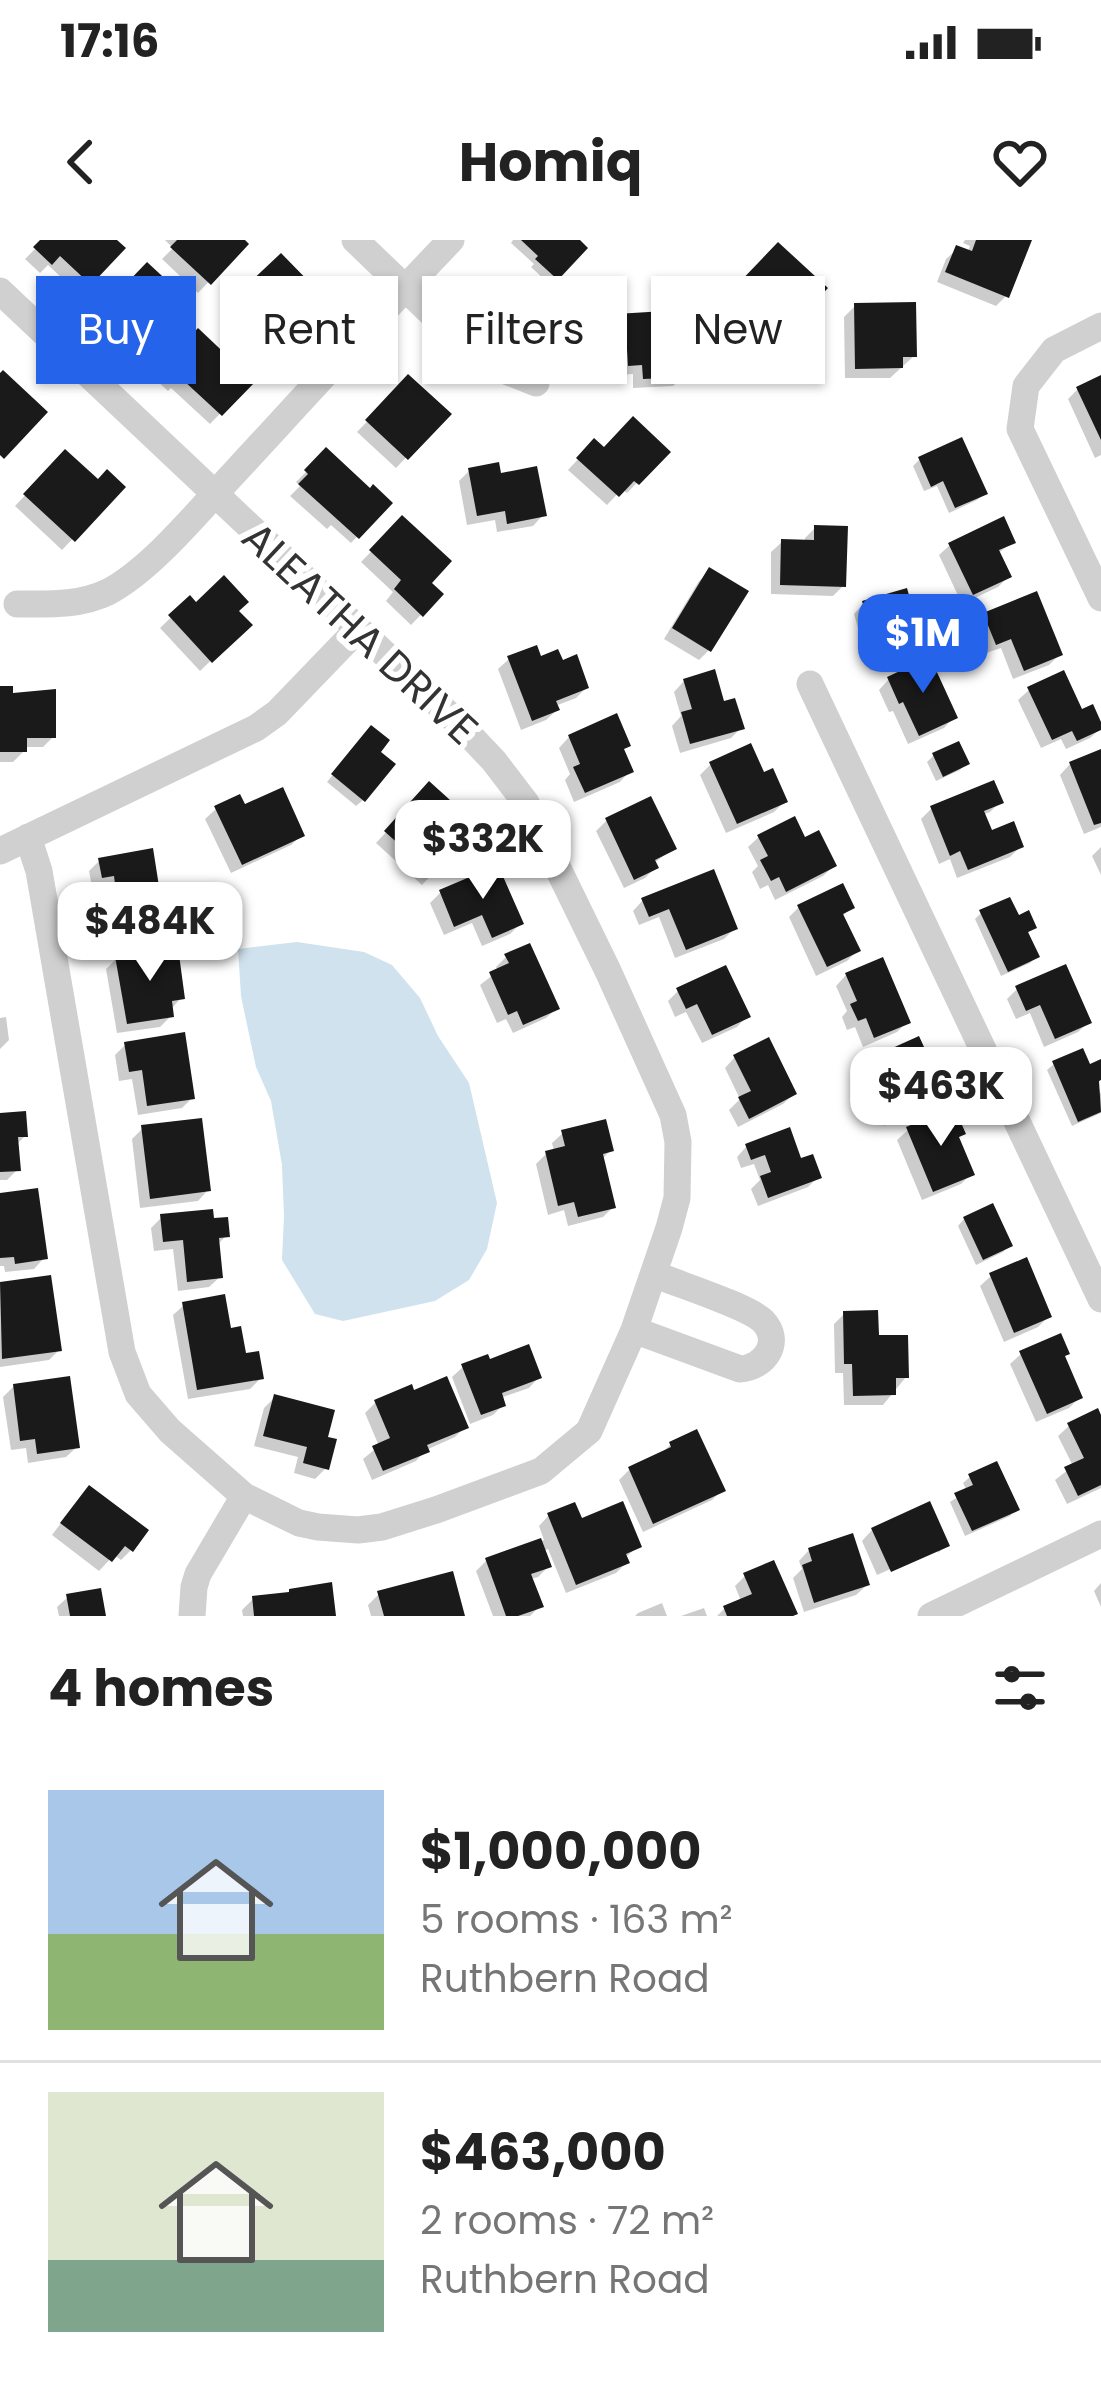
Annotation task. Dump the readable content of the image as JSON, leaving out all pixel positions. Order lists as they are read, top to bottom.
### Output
{
  "streets": {
    "street": ["ALEATHA DRIVE"]
  },
  "page": {
    "status": "17:16",
    "header": "Homiq",
    "chip": [
      "Buy",
      "Rent",
      "Filters",
      "New"
    ],
    "price": [
      "$1M",
      "$332K",
      "$484K",
      "$463K"
    ],
    "heading": "4 homes",
    "list": [
      {
        "name": "$1,000,000",
        "note": "5 rooms · 163 m² · Ruthbern Road"
      },
      {
        "name": "$463,000",
        "note": "2 rooms · 72 m² · Ruthbern Road"
      }
    ]
  }
}
